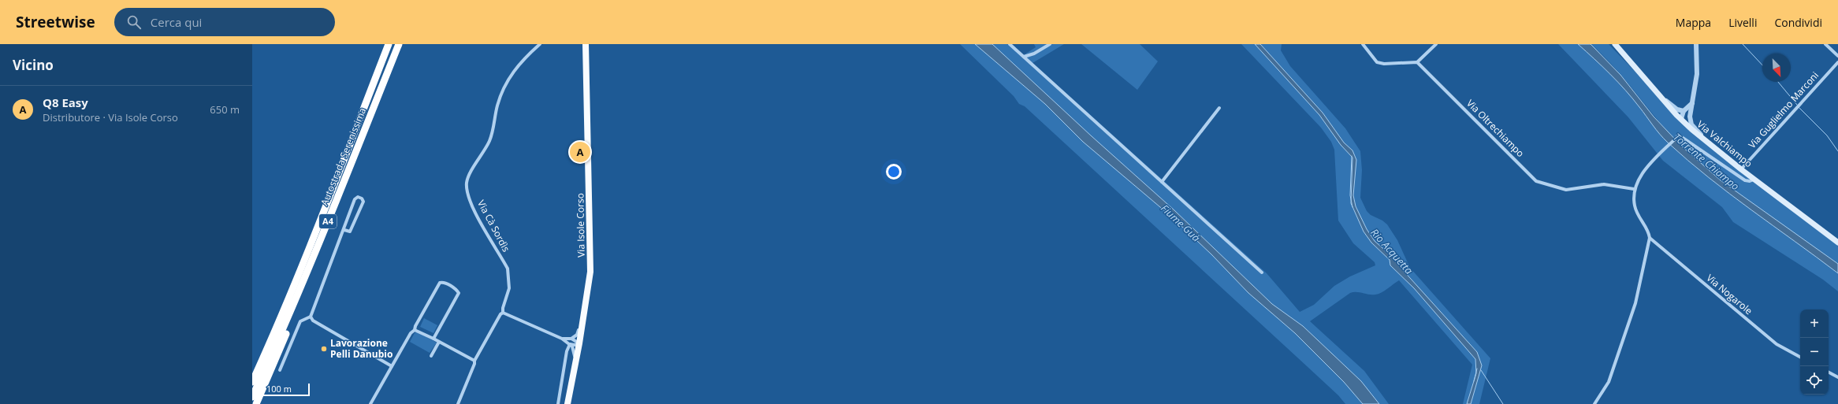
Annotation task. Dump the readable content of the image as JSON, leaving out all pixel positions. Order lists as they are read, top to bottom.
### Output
{
  "streets": {
    "highway": ["Autostrada Serenissima", "A4"],
    "main road": ["Via Valchiampo", "Via Isole Corso"],
    "street": [
      "Via Guglielmo Marconi",
      "Via Oltrechiampo",
      "Via Cà Sordìs",
      "Via Nogarole"
    ]
  },
  "crossings": [
    ["Via Guglielmo Marconi", "Via Valchiampo"],
    ["Via Oltrechiampo", "Via Nogarole"]
  ],
  "water": ["Torrente Chiampo", "Fiume Guà", "Rio Acquetta"],
  "places": ["Lavorazione Pelli Danubio"],
  "scale_bar": "100 m",
  "north": "bottom right",
  "page": {
    "header": "Streetwise",
    "search": "Cerca qui",
    "nav": ["Mappa", "Livelli", "Condividi"],
    "heading": "Vicino",
    "list": [
      {
        "mark": "A",
        "name": "Q8 Easy",
        "note": "Distributore · Via Isole Corso",
        "value": "650 m"
      }
    ],
    "pins": "A",
    "map_buttons": ["+", "−"],
    "scale": "100 m"
  }
}
